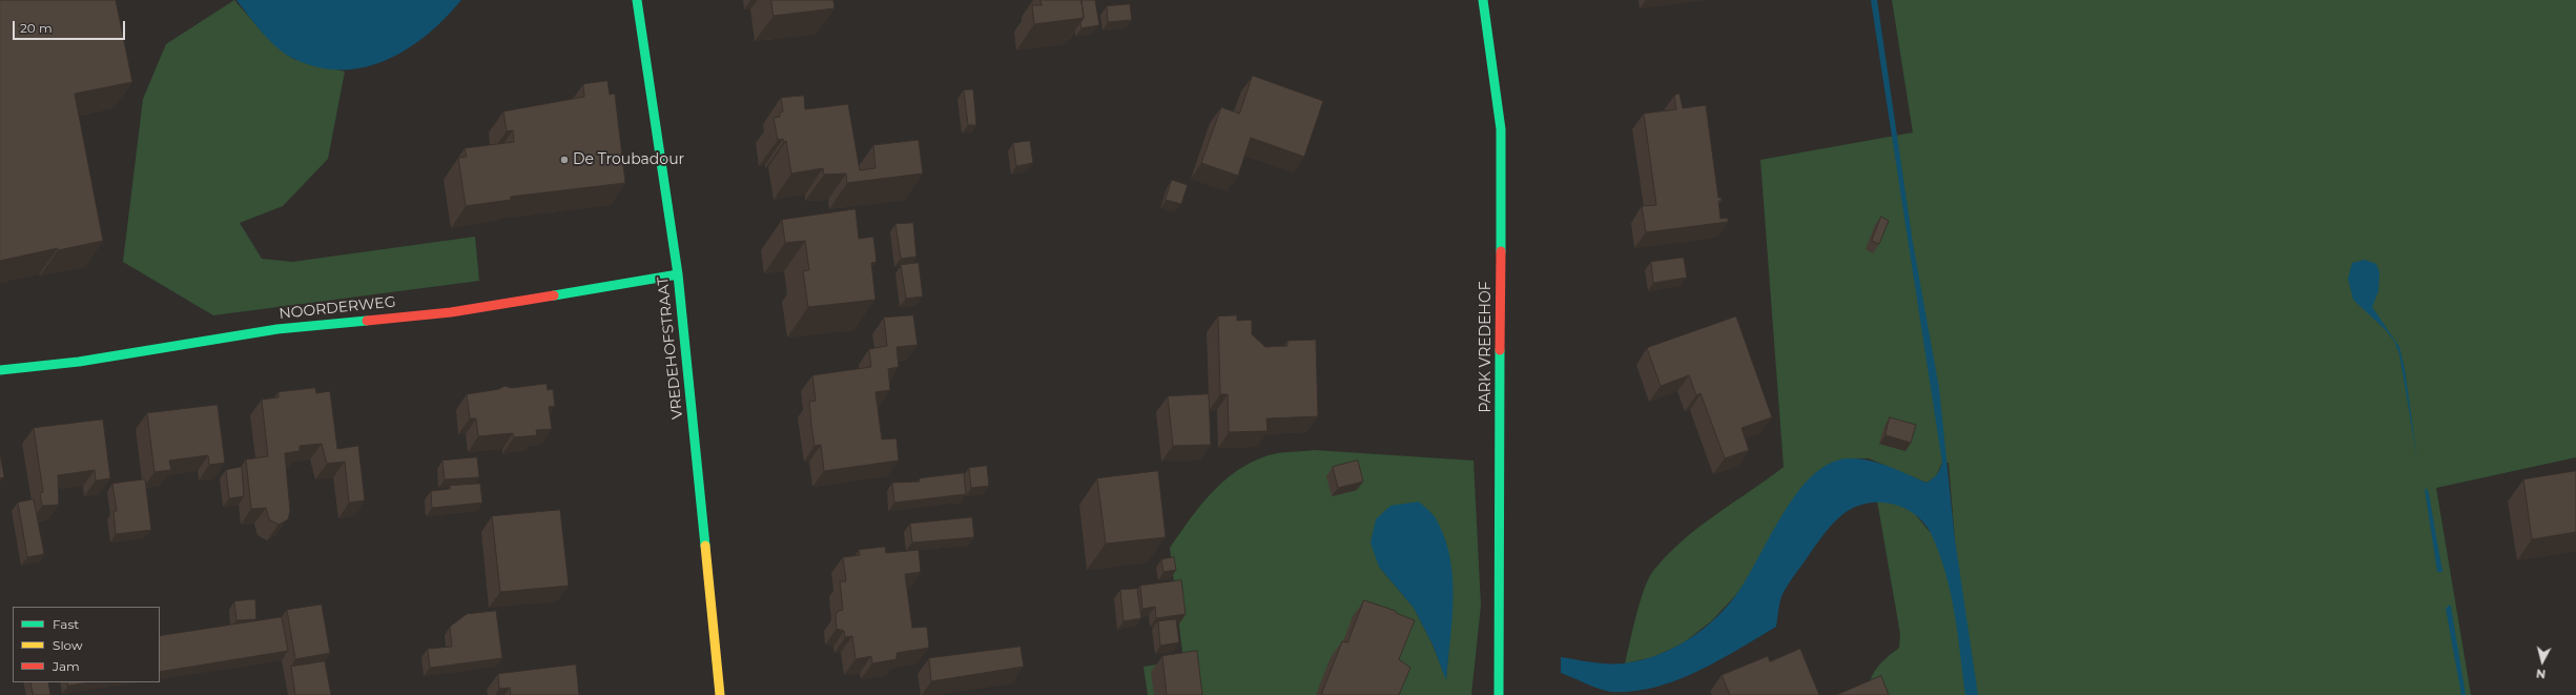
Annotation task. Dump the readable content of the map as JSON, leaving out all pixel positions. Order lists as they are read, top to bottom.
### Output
{
  "streets": {
    "street": ["NOORDERWEG", "PARK VREDEHOF", "VREDEHOFSTRAAT"]
  },
  "crossings": [
    ["NOORDERWEG", "VREDEHOFSTRAAT"]
  ],
  "places": ["De Troubadour"],
  "legend": ["Fast", "Slow", "Jam"],
  "scale_bar": "20 m",
  "north": "bottom"
}
